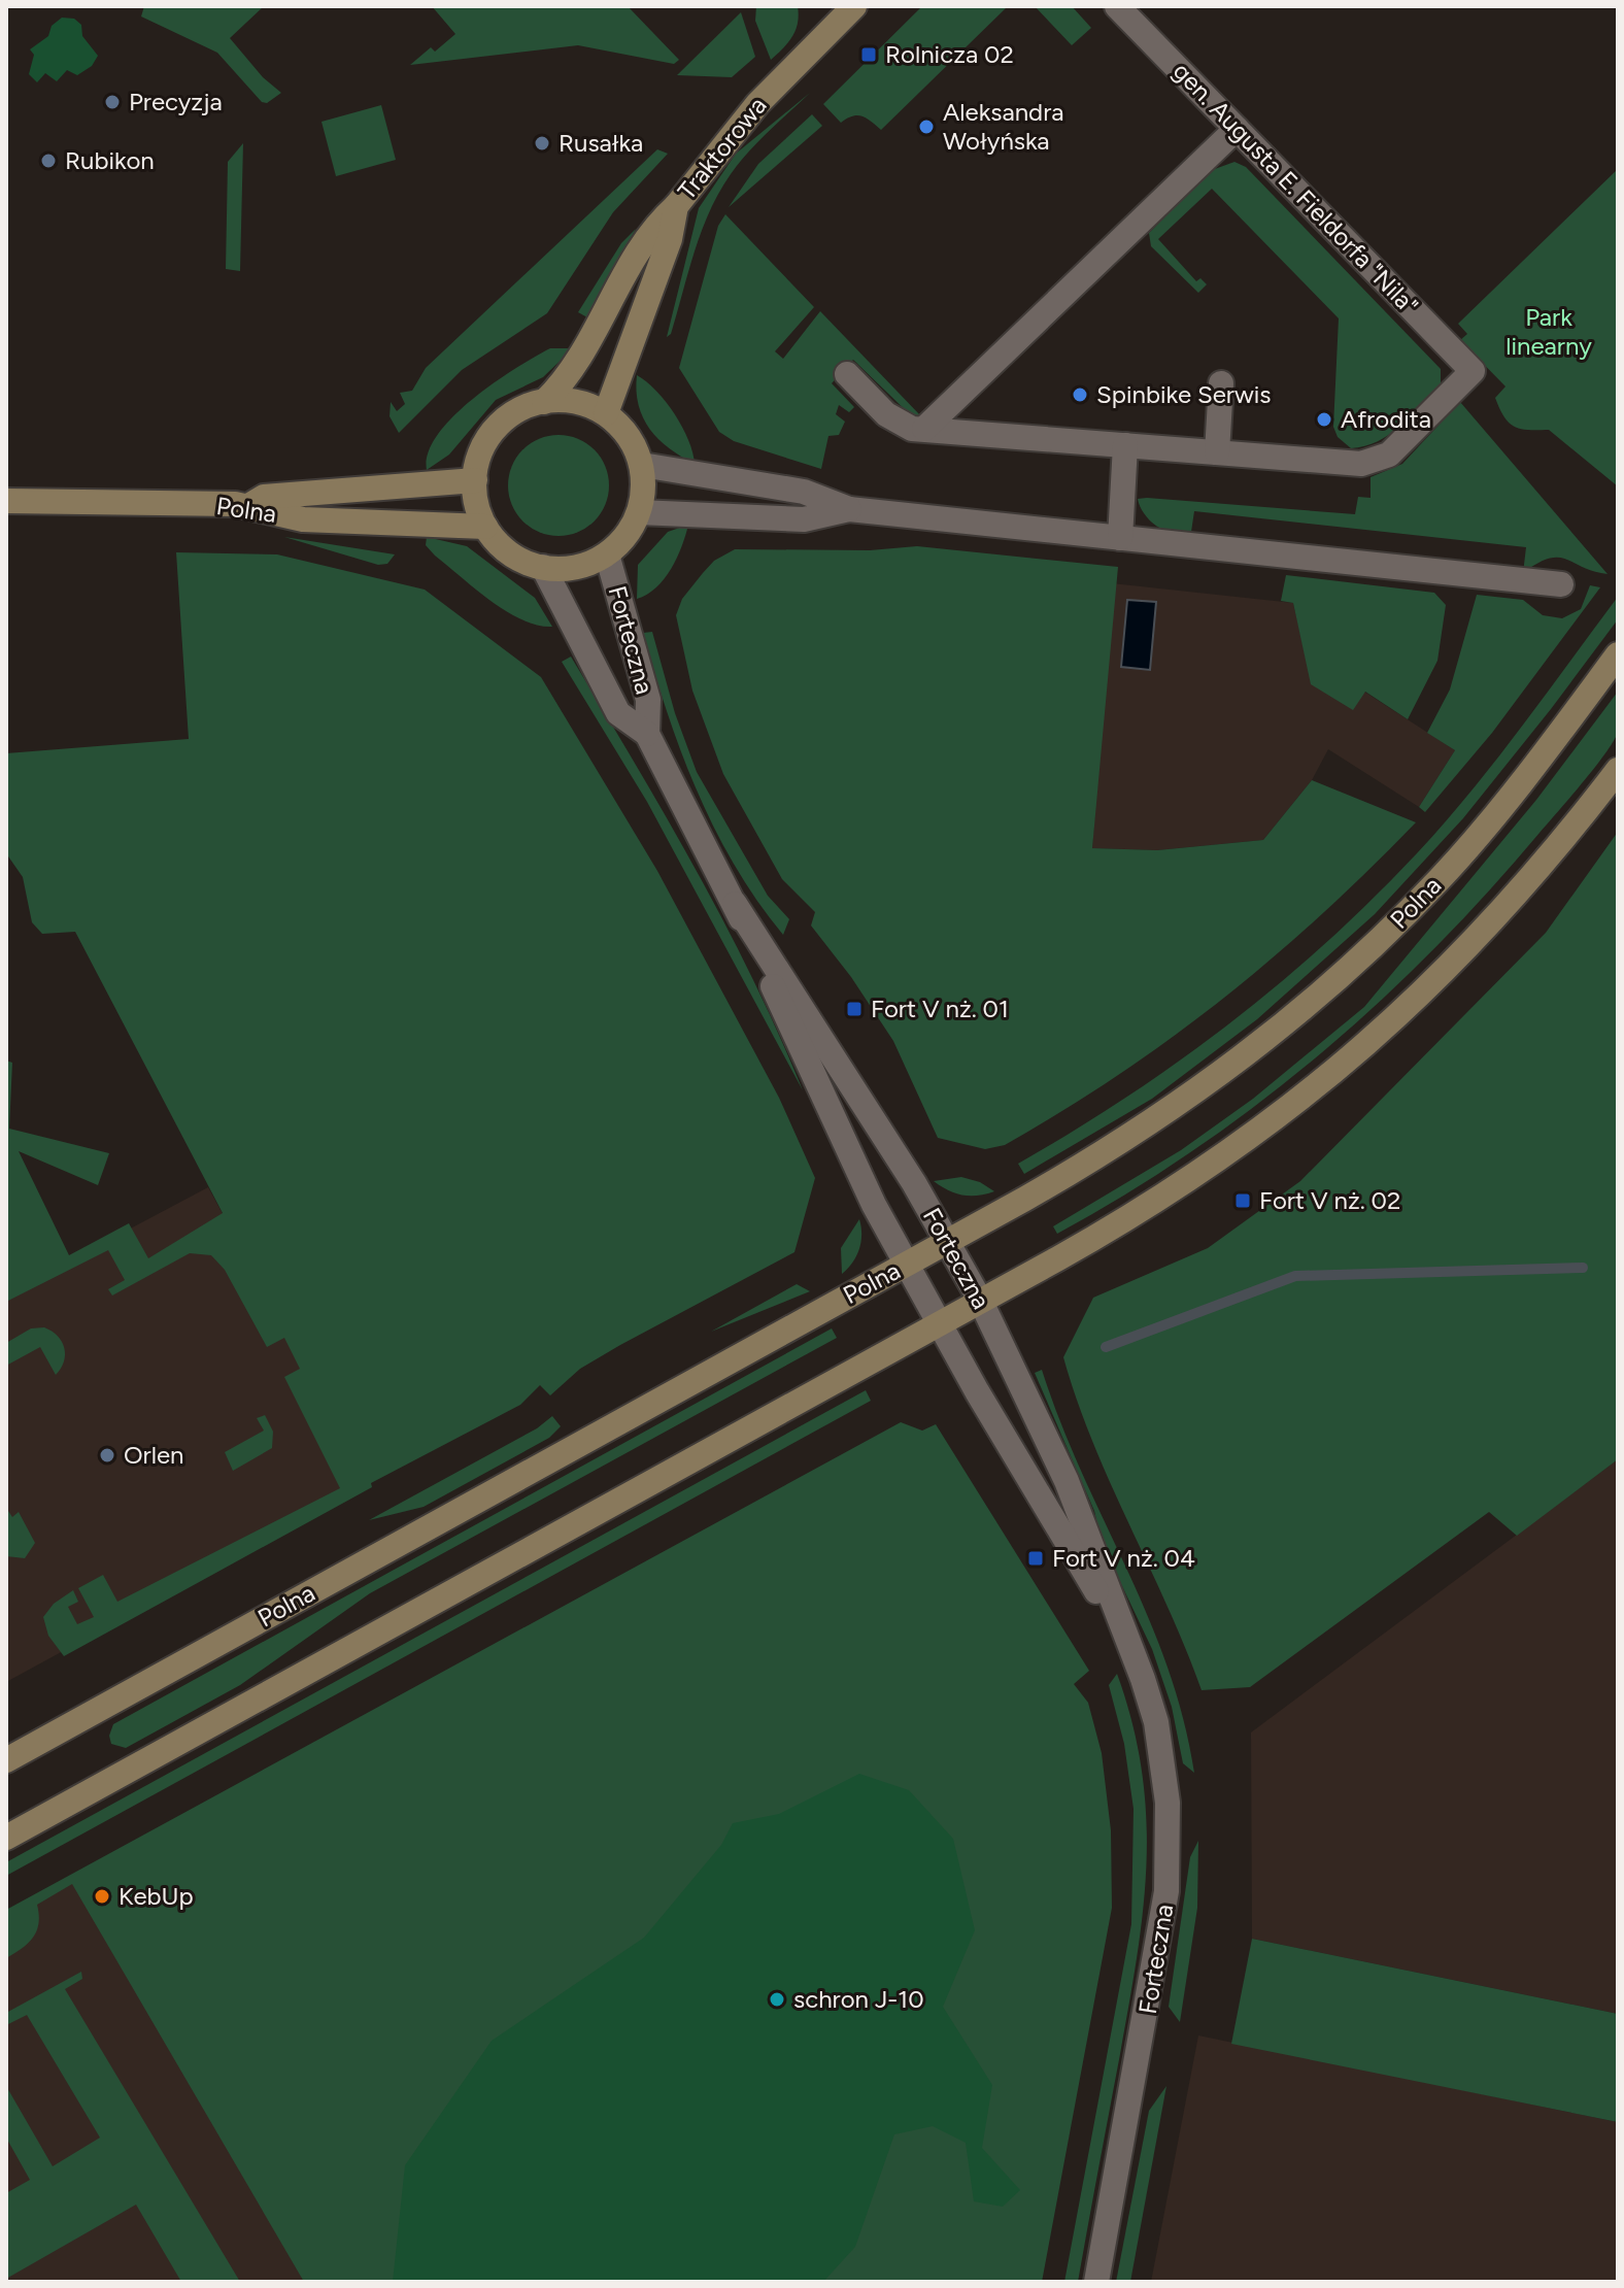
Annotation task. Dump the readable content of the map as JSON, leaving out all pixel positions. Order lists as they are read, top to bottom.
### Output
{
  "streets": {
    "street": [
      "Traktorowa",
      "gen. Augusta E. Fieldorfa \"Nila\"",
      "Polna",
      "Forteczna"
    ]
  },
  "crossings": [
    ["Traktorowa", "Polna"],
    ["Traktorowa", "Forteczna"],
    ["Polna", "Forteczna"]
  ],
  "parks": ["Park linearny"],
  "places": {
    "transit": [
      "Rolnicza 02",
      "Fort V nż. 01",
      "Fort V nż. 02",
      "Fort V nż. 04"
    ],
    "other": [
      "Precyzja",
      "Aleksandra Wołyńska",
      "Rusałka",
      "Rubikon",
      "Spinbike Serwis",
      "Afrodita",
      "Orlen",
      "KebUp",
      "schron J-10"
    ]
  }
}
